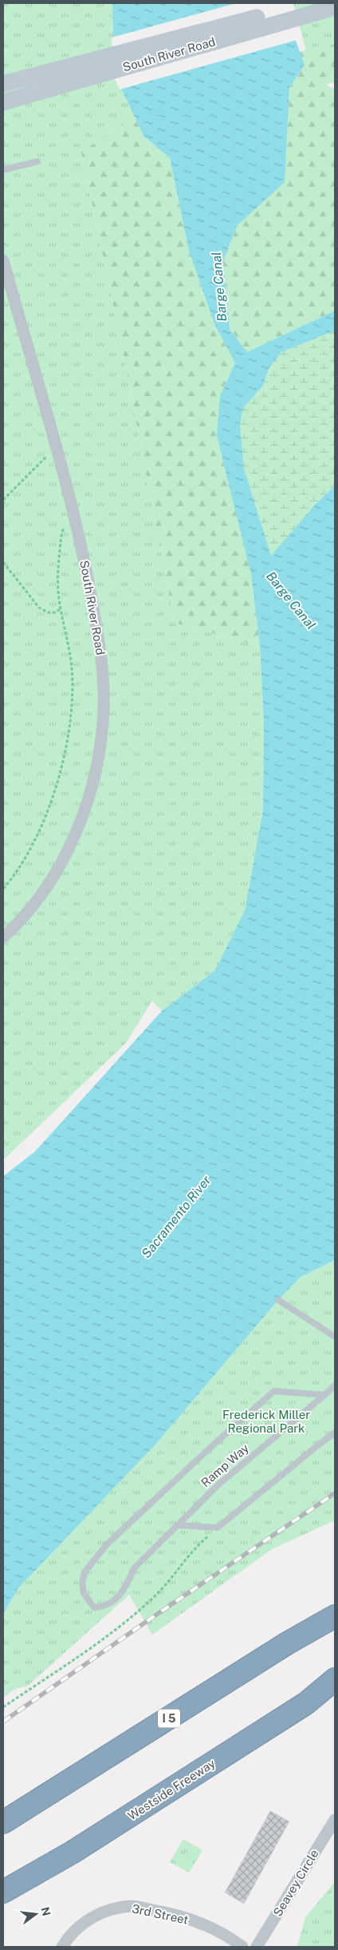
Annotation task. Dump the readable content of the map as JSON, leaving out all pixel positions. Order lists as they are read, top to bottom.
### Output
{
  "streets": {
    "highway": ["I 5", "Westside Freeway"],
    "street": ["South River Road", "Seavey Circle", "3rd Street"],
    "lane": ["Ramp Way"]
  },
  "water": ["Barge Canal", "Sacramento River"],
  "parks": ["Frederick Miller Regional Park"],
  "north": "right"
}
